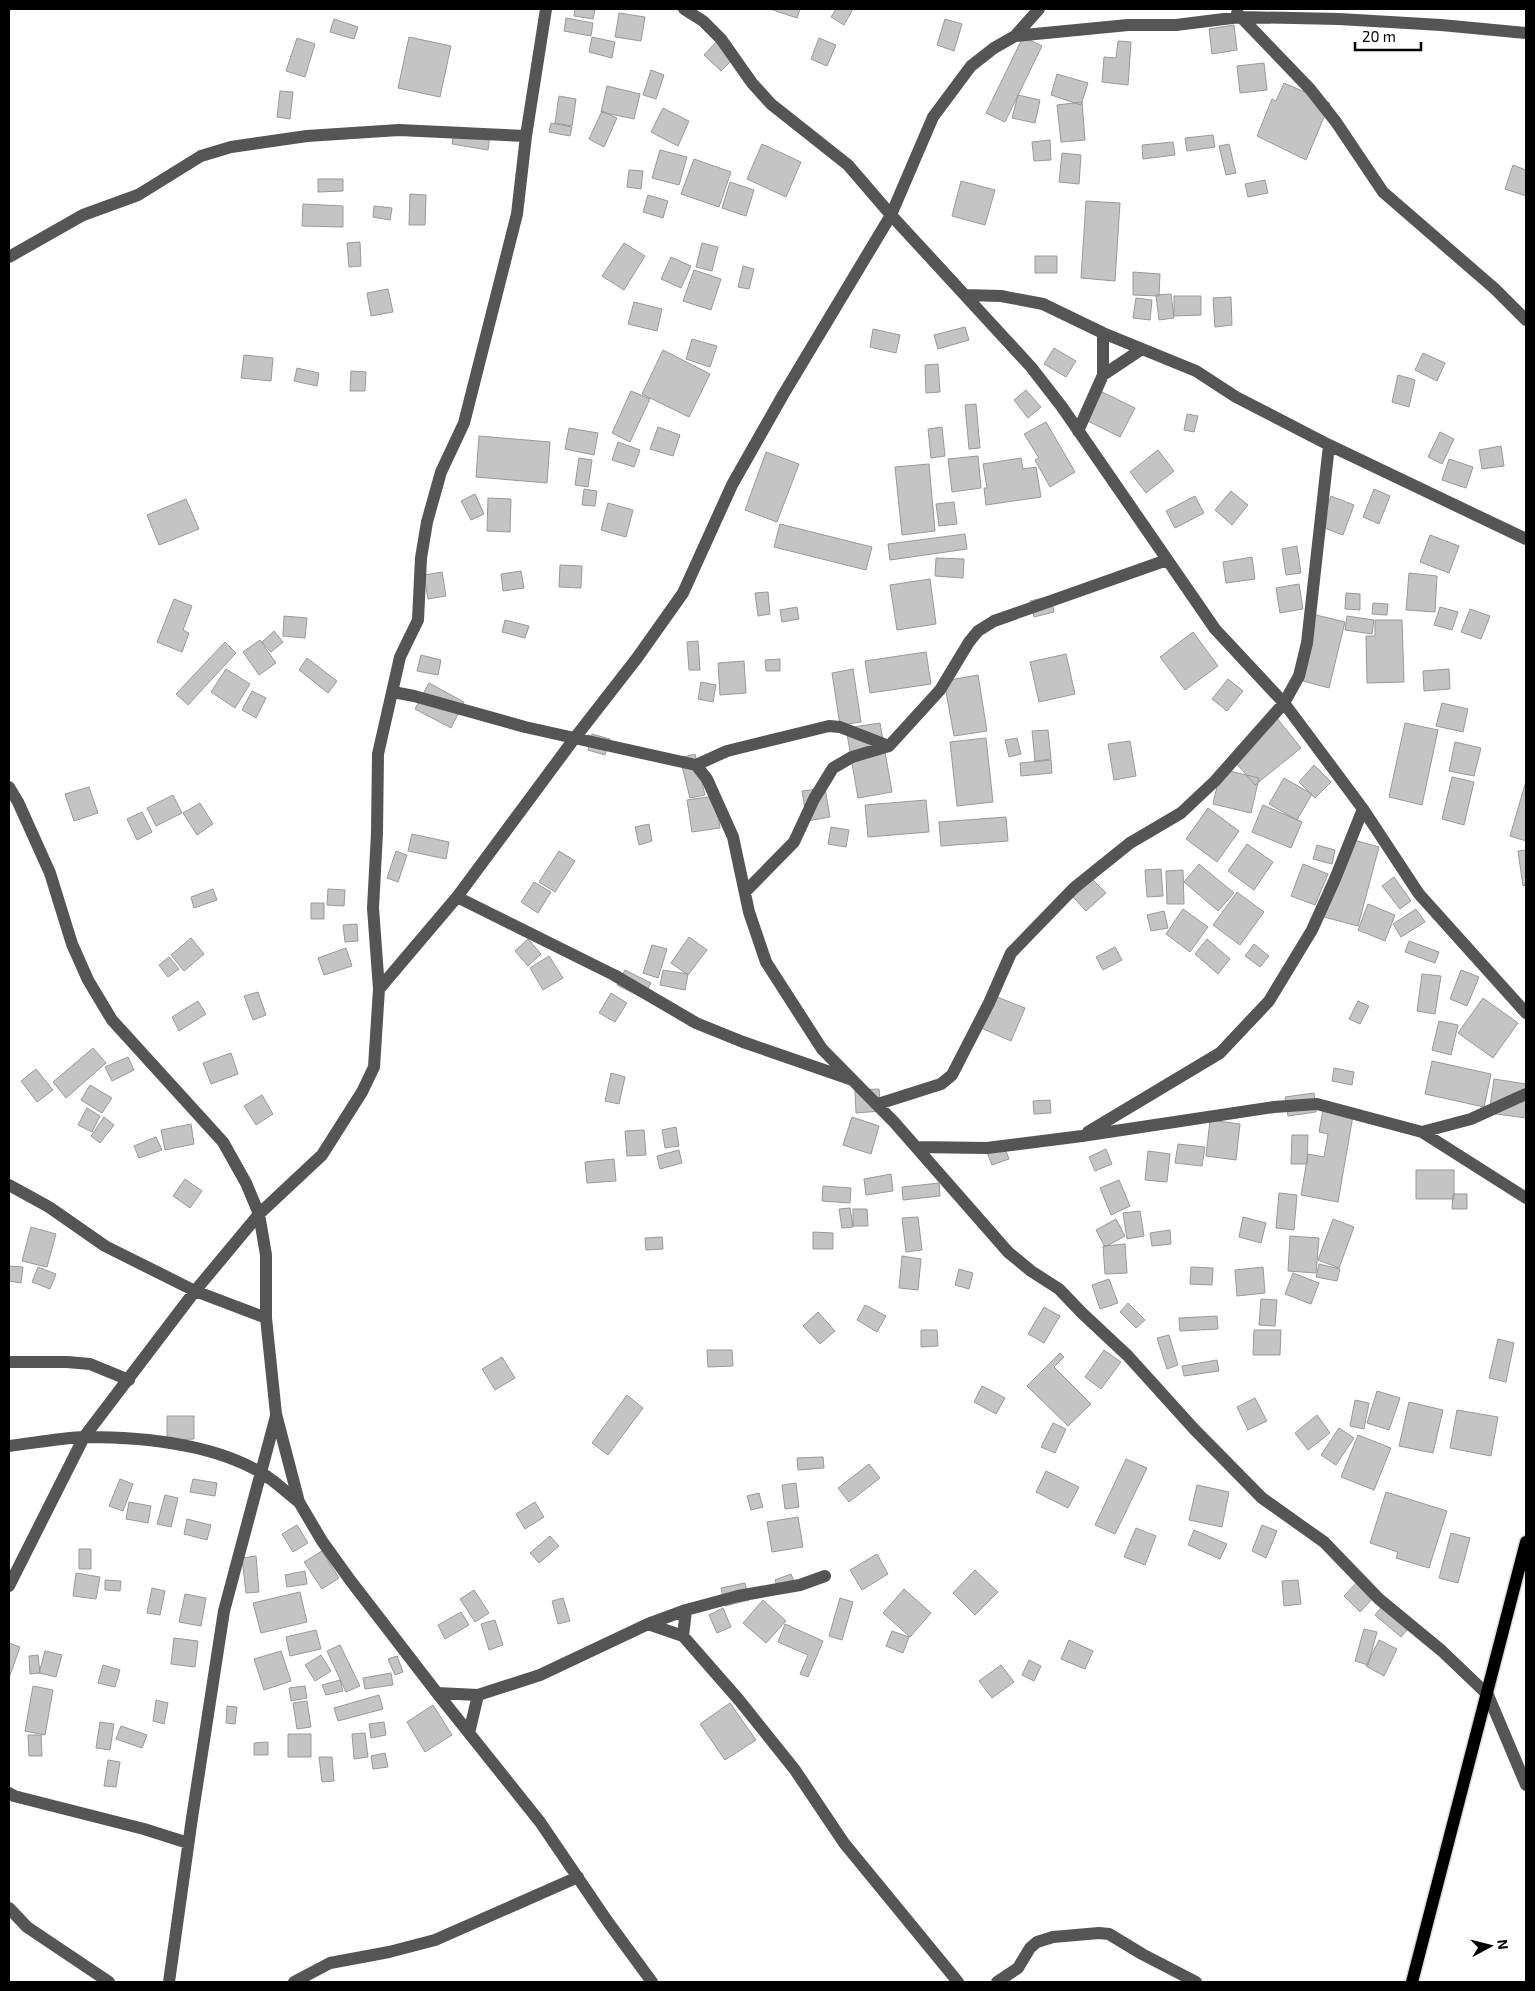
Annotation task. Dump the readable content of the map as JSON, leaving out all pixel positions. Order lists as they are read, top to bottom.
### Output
{
  "scale_bar": "20 m",
  "north": "right"
}
